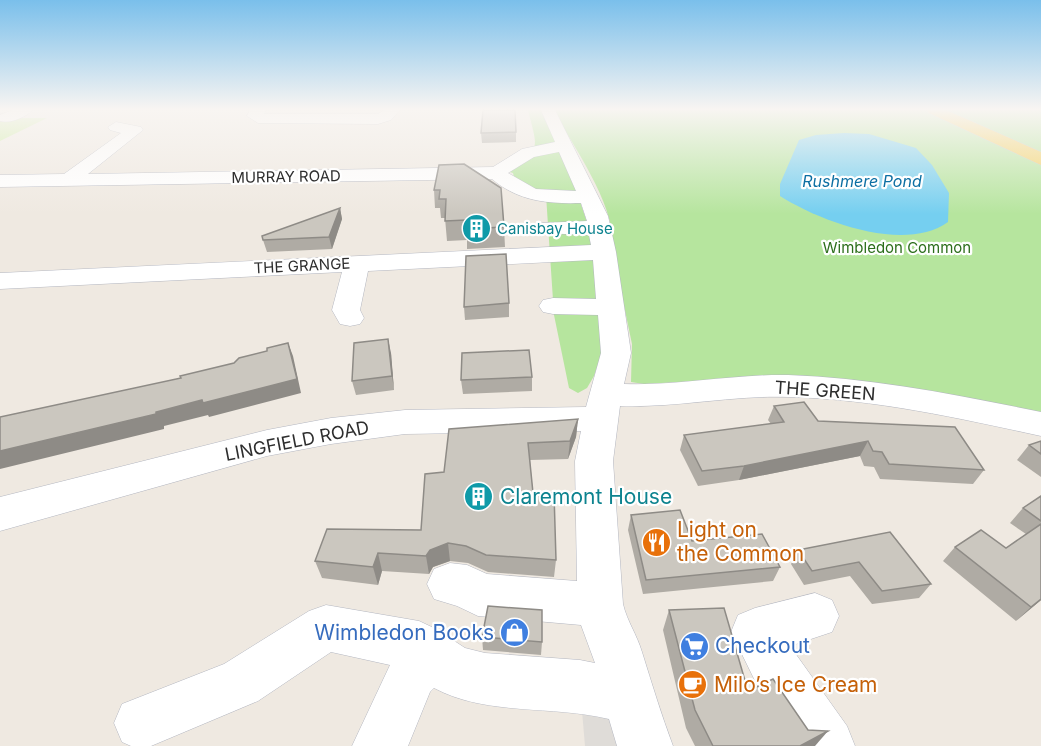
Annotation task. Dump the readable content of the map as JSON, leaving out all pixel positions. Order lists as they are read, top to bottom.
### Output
{
  "streets": {
    "street": [
      "MURRAY ROAD",
      "THE GRANGE",
      "THE GREEN",
      "LINGFIELD ROAD"
    ]
  },
  "crossings": [
    ["THE GREEN", "LINGFIELD ROAD"]
  ],
  "water": ["Rushmere Pond"],
  "parks": ["Wimbledon Common"],
  "places": {
    "building": ["Canisbay House", "Claremont House"],
    "restaurant": ["Light on the Common"],
    "shop": ["Wimbledon Books"],
    "supermarket": ["Checkout"],
    "cafe": ["Milo’s Ice Cream"]
  }
}
